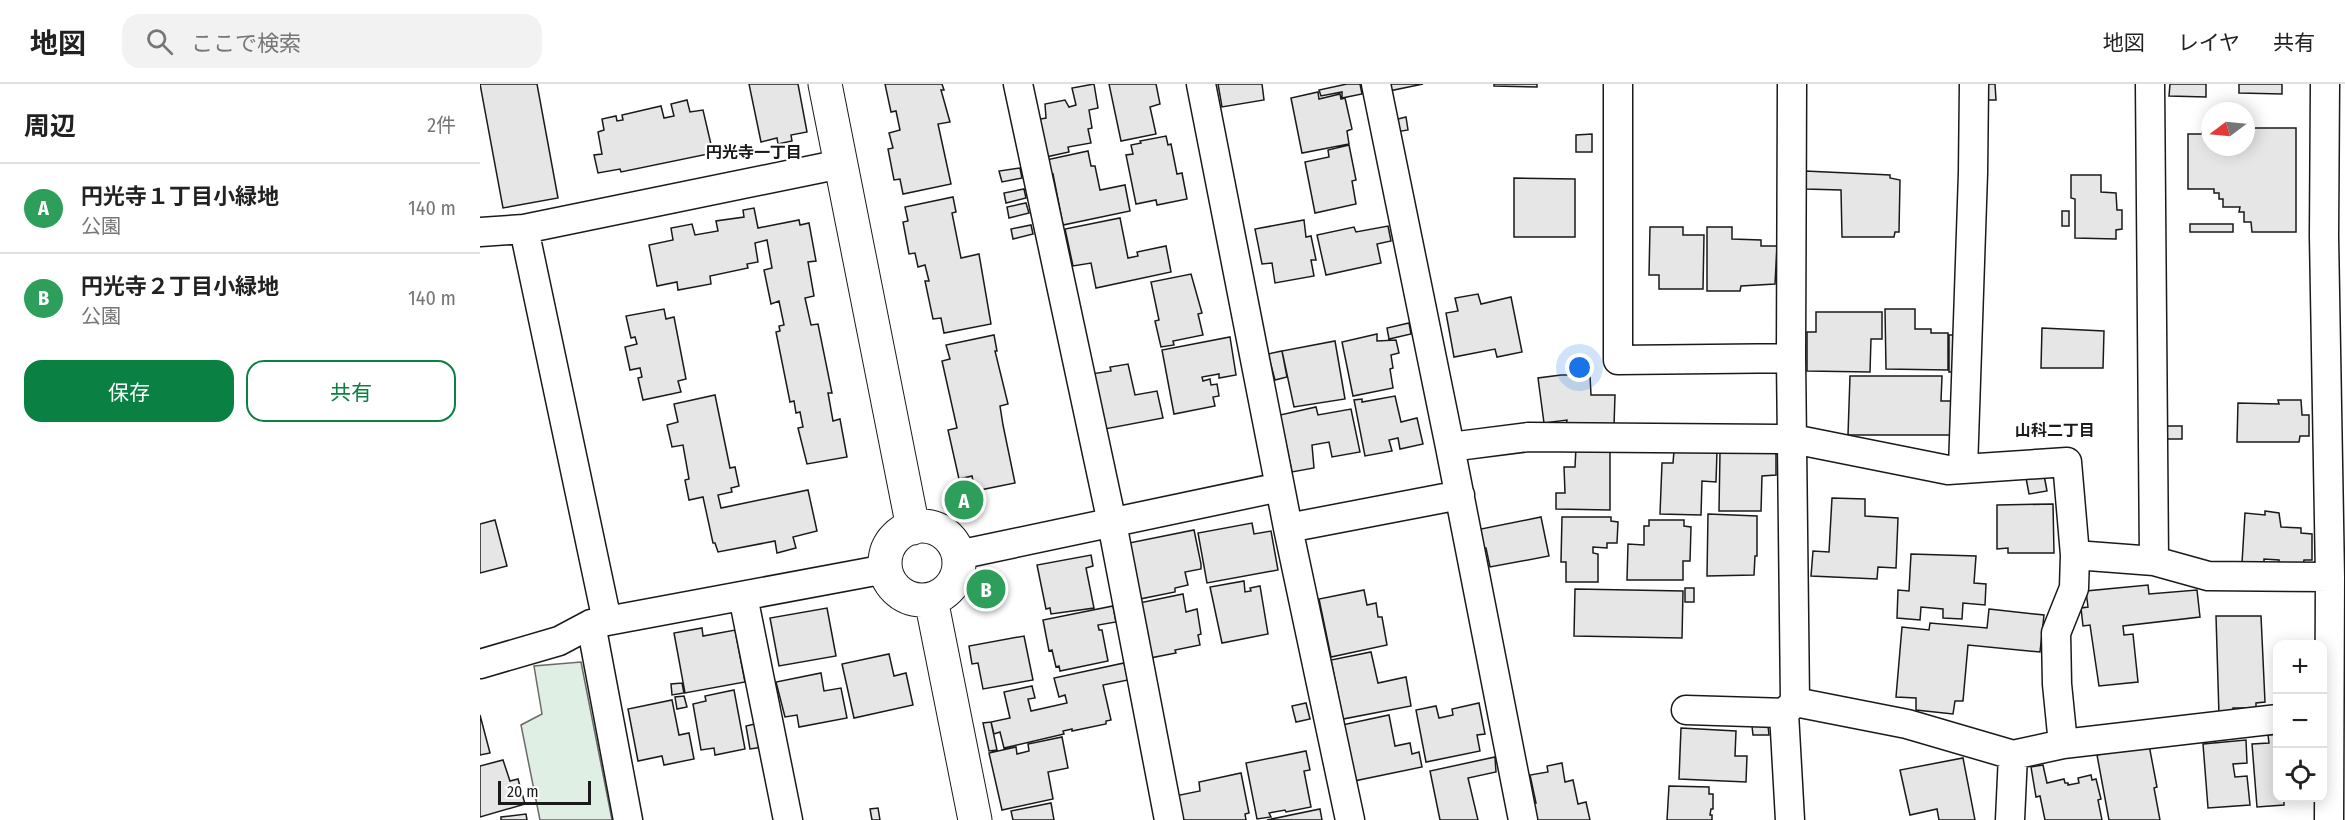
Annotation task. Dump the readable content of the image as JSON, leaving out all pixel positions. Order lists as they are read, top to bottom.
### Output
{
  "districts": ["円光寺一丁目", "山科二丁目"],
  "scale_bar": "20 m",
  "north": "left",
  "page": {
    "header": "地図",
    "search": "ここで検索",
    "nav": ["地図", "レイヤ", "共有"],
    "heading": ["周辺", "2件"],
    "list": [
      {
        "mark": "A",
        "name": "円光寺１丁目小緑地",
        "note": "公園",
        "value": "140 m"
      },
      {
        "mark": "B",
        "name": "円光寺２丁目小緑地",
        "note": "公園",
        "value": "140 m"
      }
    ],
    "buttons": ["保存", "共有"],
    "pins": ["A", "B"],
    "map_buttons": ["+", "−"],
    "scale": "20 m"
  }
}
